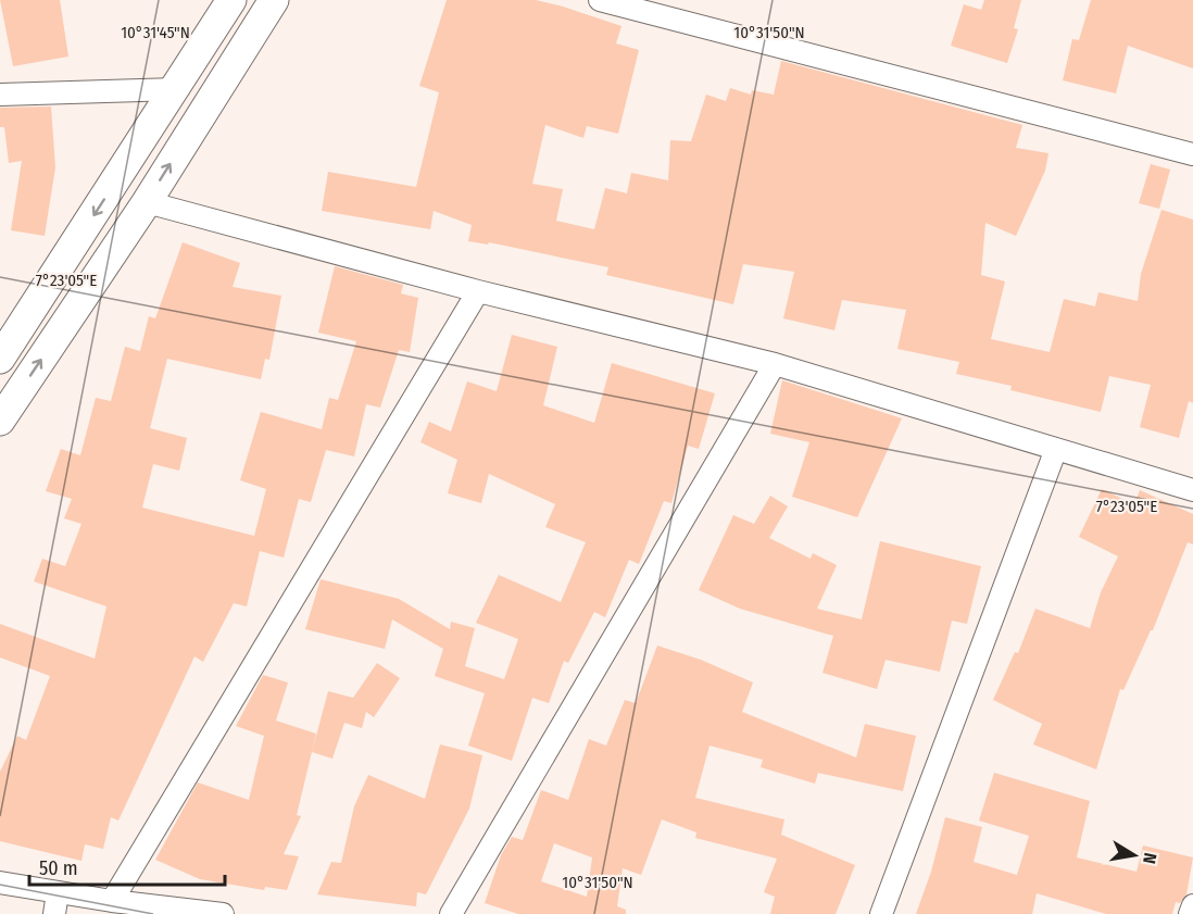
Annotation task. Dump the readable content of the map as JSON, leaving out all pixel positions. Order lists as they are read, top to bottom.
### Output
{
  "scale_bar": "50 m",
  "north": "right",
  "coordinates": ["10°31'45\"N", "10°31'50\"N", "7°23'05\"E"]
}
